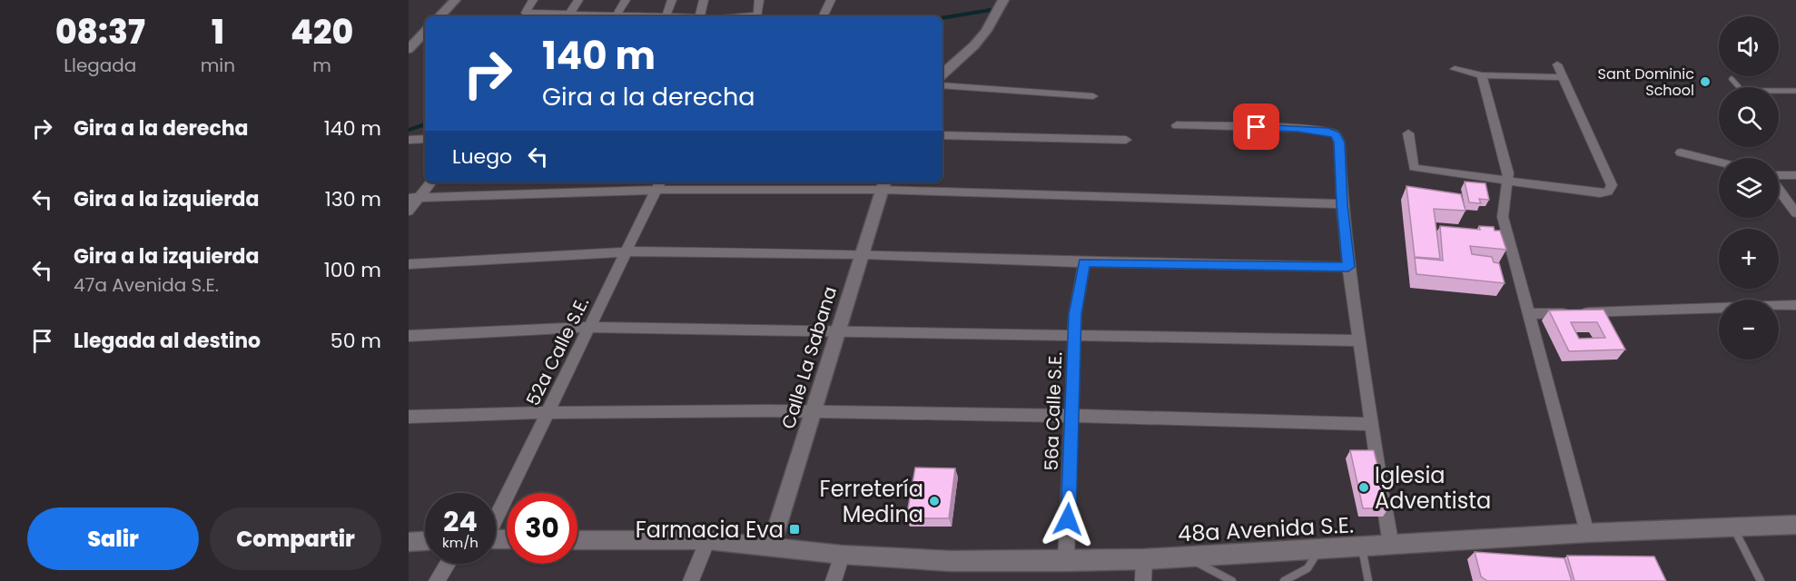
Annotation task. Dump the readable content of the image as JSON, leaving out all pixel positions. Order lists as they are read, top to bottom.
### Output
{
  "streets": {
    "street": [
      "52a Calle S.E.",
      "Calle La Sabana",
      "56a Calle S.E.",
      "48a Avenida S.E."
    ]
  },
  "crossings": [
    ["Calle La Sabana", "48a Avenida S.E."],
    ["56a Calle S.E.", "48a Avenida S.E."]
  ],
  "places": {
    "other": ["Sant Dominic School", "Iglesia Adventista", "Ferretería Medina"],
    "transit": ["Farmacia Eva"]
  },
  "page": {
    "eta": [
      "08:37",
      "Llegada",
      "1",
      "min",
      "420",
      "m"
    ],
    "map_buttons": ["+", "−"],
    "turn": ["140 m", "Gira a la derecha"],
    "list": [
      {
        "name": "Gira a la derecha",
        "value": "140 m"
      },
      {
        "name": "Gira a la izquierda",
        "value": "130 m"
      },
      {
        "name": "Gira a la izquierda",
        "note": "47a Avenida S.E.",
        "value": "100 m"
      },
      {
        "name": "Llegada al destino",
        "value": "50 m"
      }
    ],
    "then": "Luego",
    "speed": "24 km/h",
    "limit": "30",
    "buttons": ["Salir", "Compartir"]
  }
}
